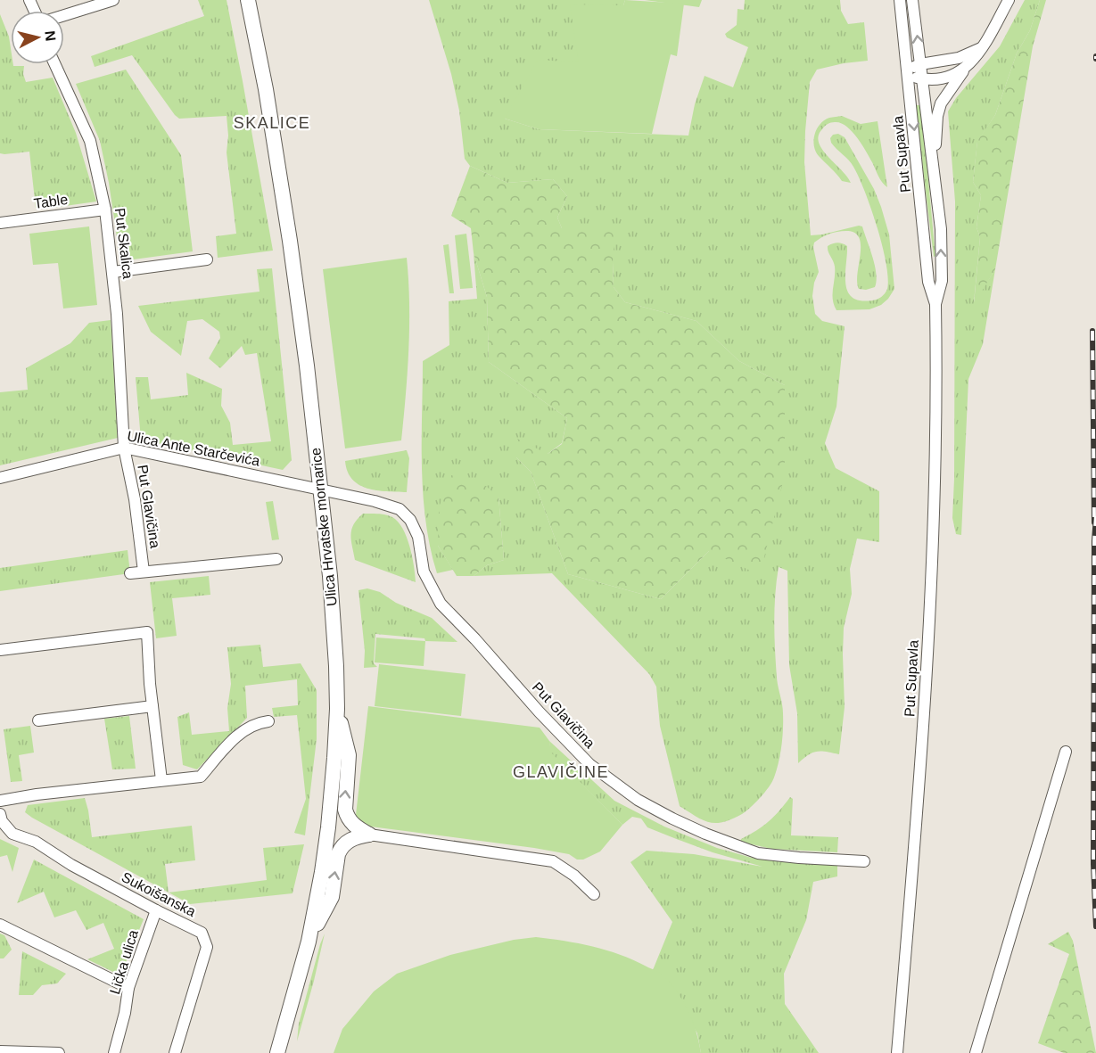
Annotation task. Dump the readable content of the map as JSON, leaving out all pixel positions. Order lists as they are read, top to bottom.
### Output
{
  "streets": {
    "main road": ["Ulica Hrvatske mornarice"],
    "street": [
      "Put Supavla",
      "Table",
      "Put Skalica",
      "Ulica Ante Starčevića",
      "Put Glavičina",
      "Sukoišanska",
      "Lička ulica"
    ]
  },
  "crossings": [
    ["Table", "Put Skalica"],
    ["Put Skalica", "Ulica Ante Starčevića"],
    ["Put Skalica", "Put Glavičina"],
    ["Ulica Ante Starčevića", "Put Glavičina"],
    ["Ulica Ante Starčevića", "Ulica Hrvatske mornarice"],
    ["Put Glavičina", "Ulica Hrvatske mornarice"],
    ["Sukoišanska", "Lička ulica"]
  ],
  "districts": ["SKALICE", "GLAVIČINE"],
  "north": "right"
}
